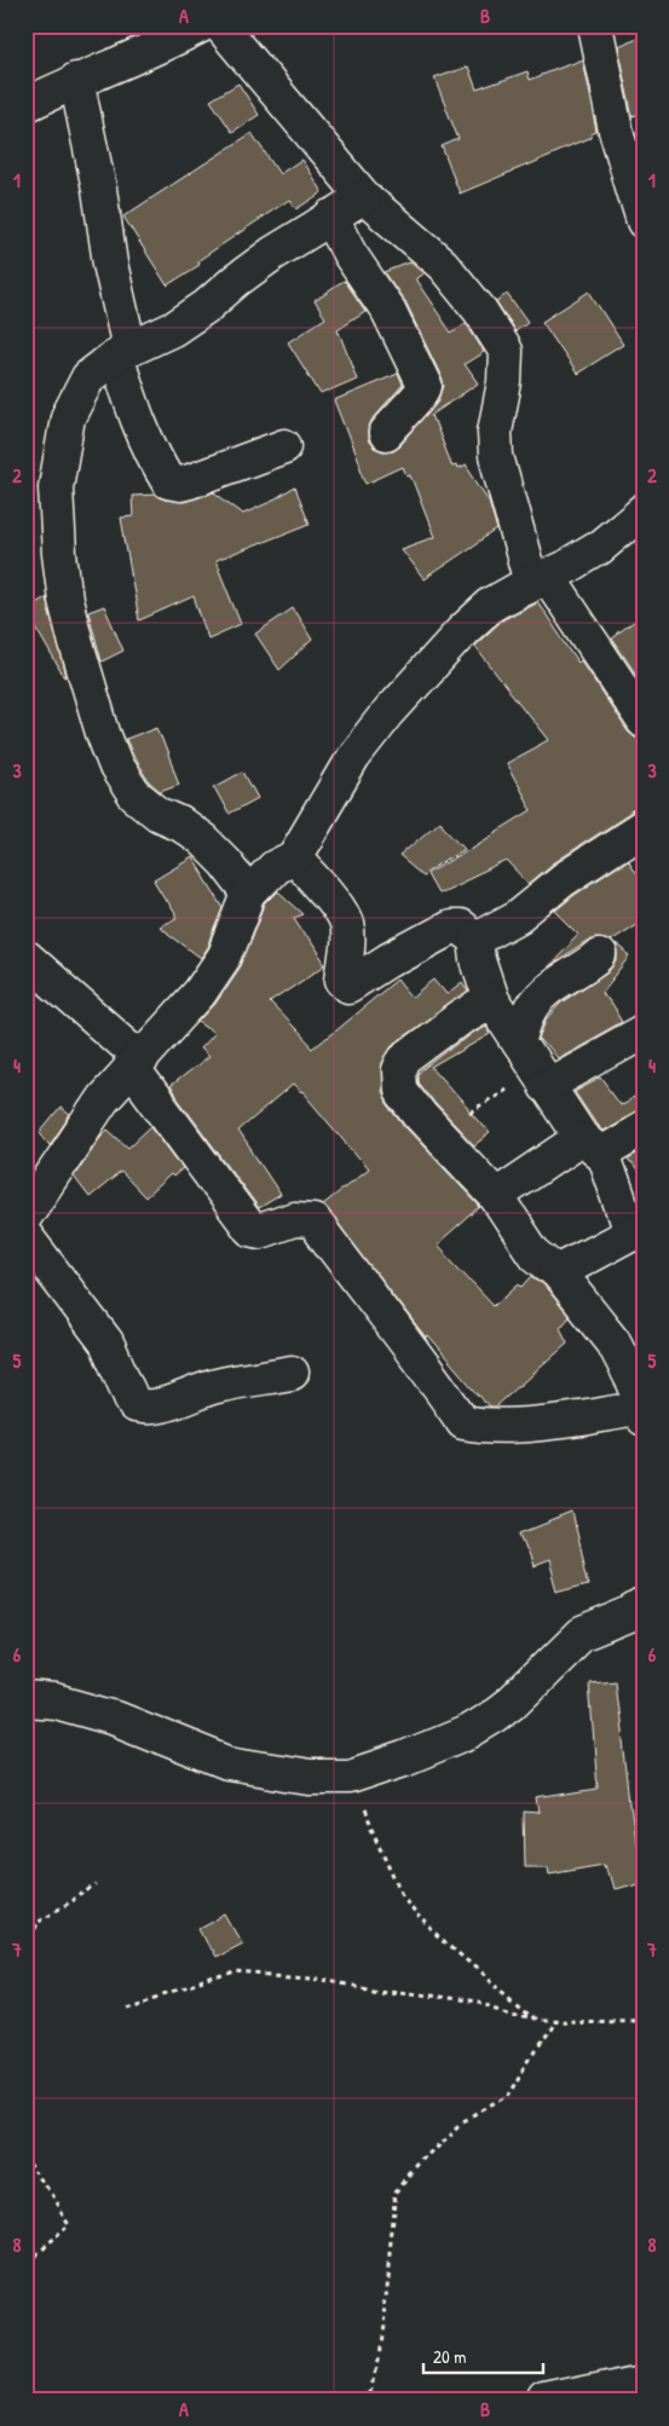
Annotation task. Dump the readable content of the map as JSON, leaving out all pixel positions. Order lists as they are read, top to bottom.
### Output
{
  "scale_bar": "20 m",
  "grid": {
    "columns": ["A", "B"],
    "rows": [
      "1",
      "2",
      "3",
      "4",
      "5",
      "6",
      "7",
      "8"
    ]
  }
}
